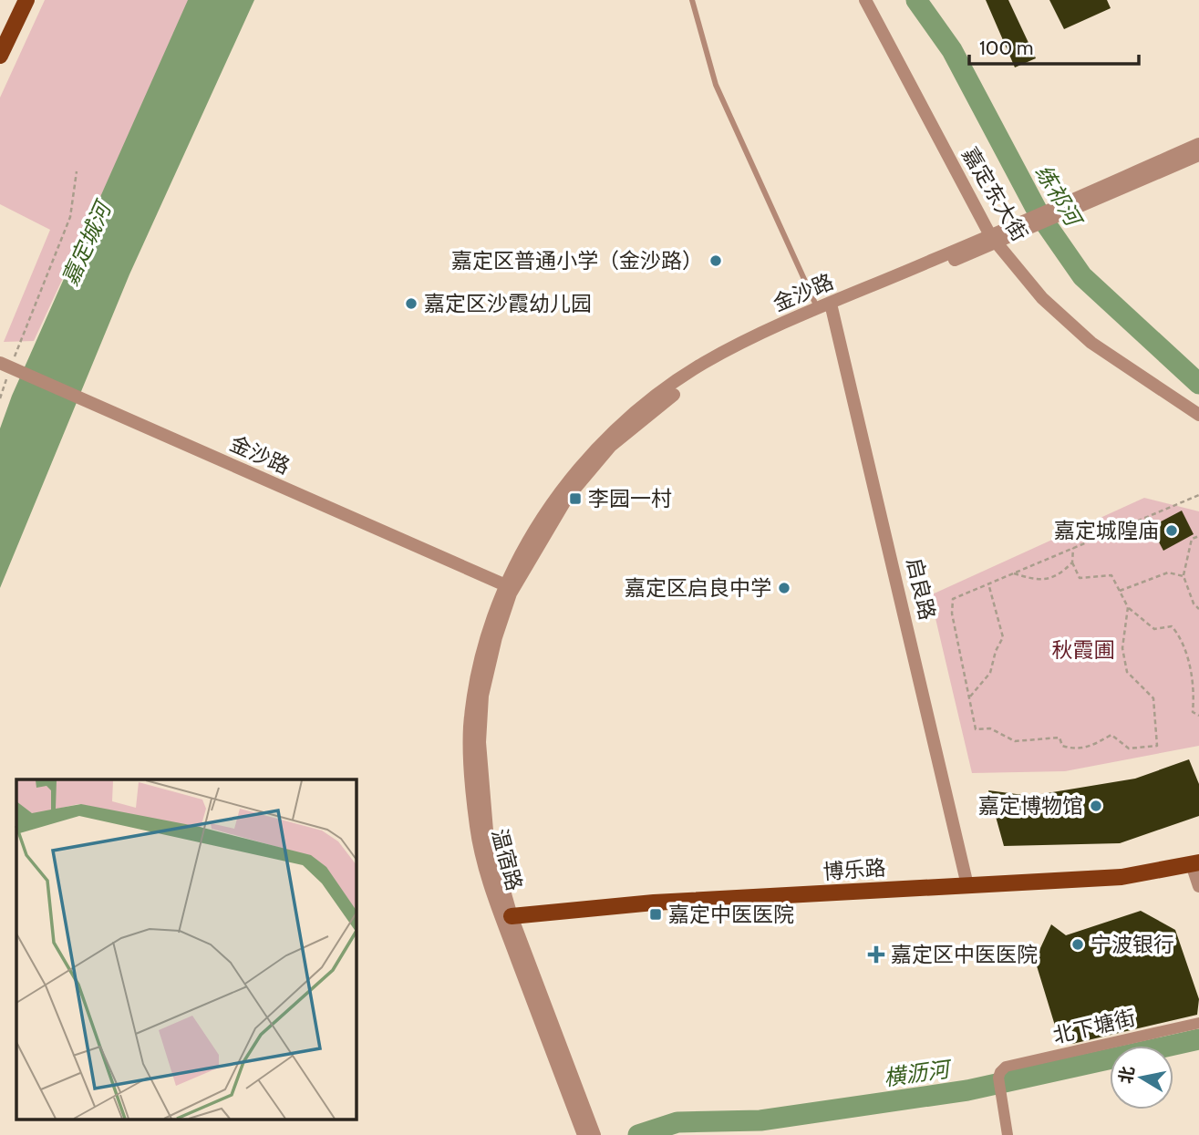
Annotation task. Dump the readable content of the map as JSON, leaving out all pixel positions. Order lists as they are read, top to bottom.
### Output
{
  "streets": {
    "main road": ["博乐路"],
    "street": [
      "嘉定东大街",
      "金沙路",
      "启良路",
      "温宿路",
      "北下塘街"
    ]
  },
  "crossings": [
    ["嘉定东大街", "金沙路"],
    ["金沙路", "启良路"],
    ["金沙路", "温宿路"],
    ["启良路", "博乐路"]
  ],
  "water": ["练祁河", "嘉定城河", "横沥河"],
  "parks": ["秋霞圃"],
  "places": {
    "other": [
      "嘉定区普通小学（金沙路）",
      "嘉定区沙霞幼儿园",
      "嘉定城隍庙",
      "嘉定区启良中学",
      "嘉定博物馆",
      "宁波银行"
    ],
    "transit": ["李园一村", "嘉定中医医院"],
    "health": ["嘉定区中医医院"]
  },
  "scale_bar": "100 m",
  "north": "left"
}
